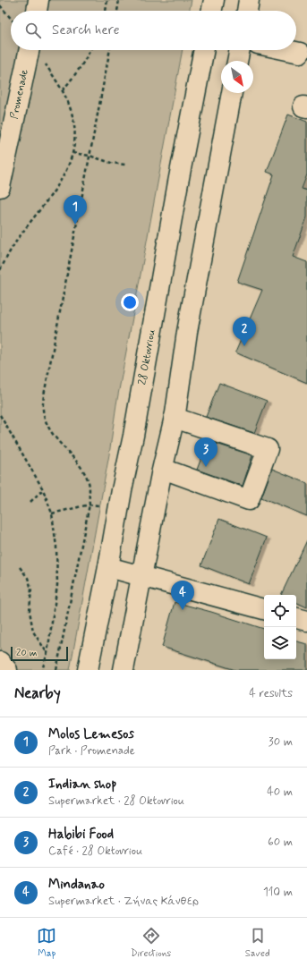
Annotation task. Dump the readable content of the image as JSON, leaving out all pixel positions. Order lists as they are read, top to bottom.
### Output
{
  "streets": {
    "main road": ["Promenade", "28 Oktovriou"]
  },
  "scale_bar": "20 m",
  "north": "bottom right",
  "page": {
    "search": "Search here",
    "pins": [
      "1",
      "2",
      "3",
      "4"
    ],
    "scale": "20 m",
    "heading": ["Nearby", "4 results"],
    "list": [
      {
        "mark": "1",
        "name": "Molos Lemesos",
        "note": "Park · Promenade",
        "value": "30 m"
      },
      {
        "mark": "2",
        "name": "Indian shop",
        "note": "Supermarket · 28 Oktovriou",
        "value": "40 m"
      },
      {
        "mark": "3",
        "name": "Habibi Food",
        "note": "Café · 28 Oktovriou",
        "value": "60 m"
      },
      {
        "mark": "4",
        "name": "Mindanao",
        "note": "Supermarket · Ζήνας Κάνθερ",
        "value": "110 m"
      }
    ],
    "nav": ["Map", "Directions", "Saved"]
  }
}
